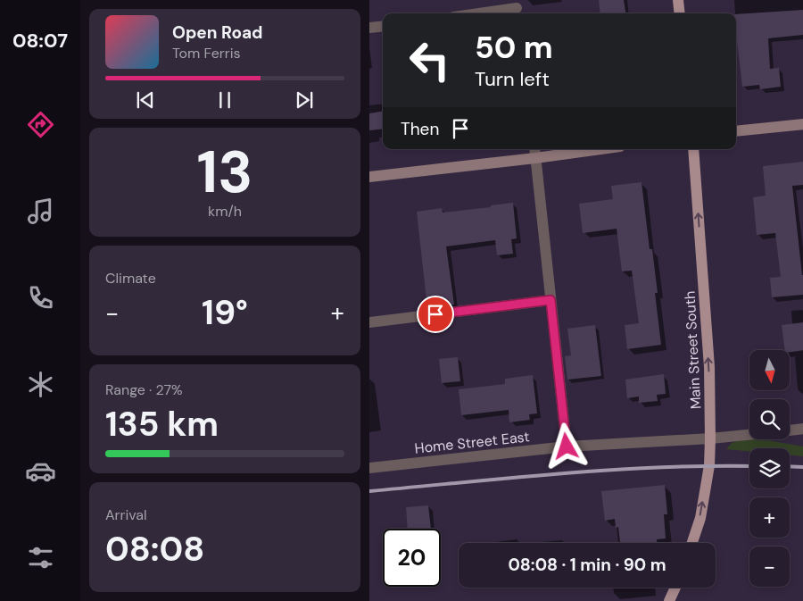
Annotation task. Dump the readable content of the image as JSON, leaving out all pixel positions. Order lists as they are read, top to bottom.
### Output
{
  "streets": {
    "main road": ["Main Street South"],
    "street": ["Home Street East"]
  },
  "crossings": [
    ["Main Street South", "Home Street East"]
  ],
  "one_way": ["Main Street South"],
  "north": "bottom",
  "page": {
    "tabs": "08:07",
    "turn": ["50 m", "Turn left"],
    "song": ["Open Road", "Tom Ferris"],
    "then": "Then",
    "tile": [
      ["13", "km/h"],
      "Climate",
      ["Range · 27%", "135 km"],
      ["Arrival", "08:08"]
    ],
    "heat": ["−", "19°", "+"],
    "map_buttons": ["+", "−"],
    "limit": "20",
    "trip": "08:08 · 1 min · 90 m"
  }
}
